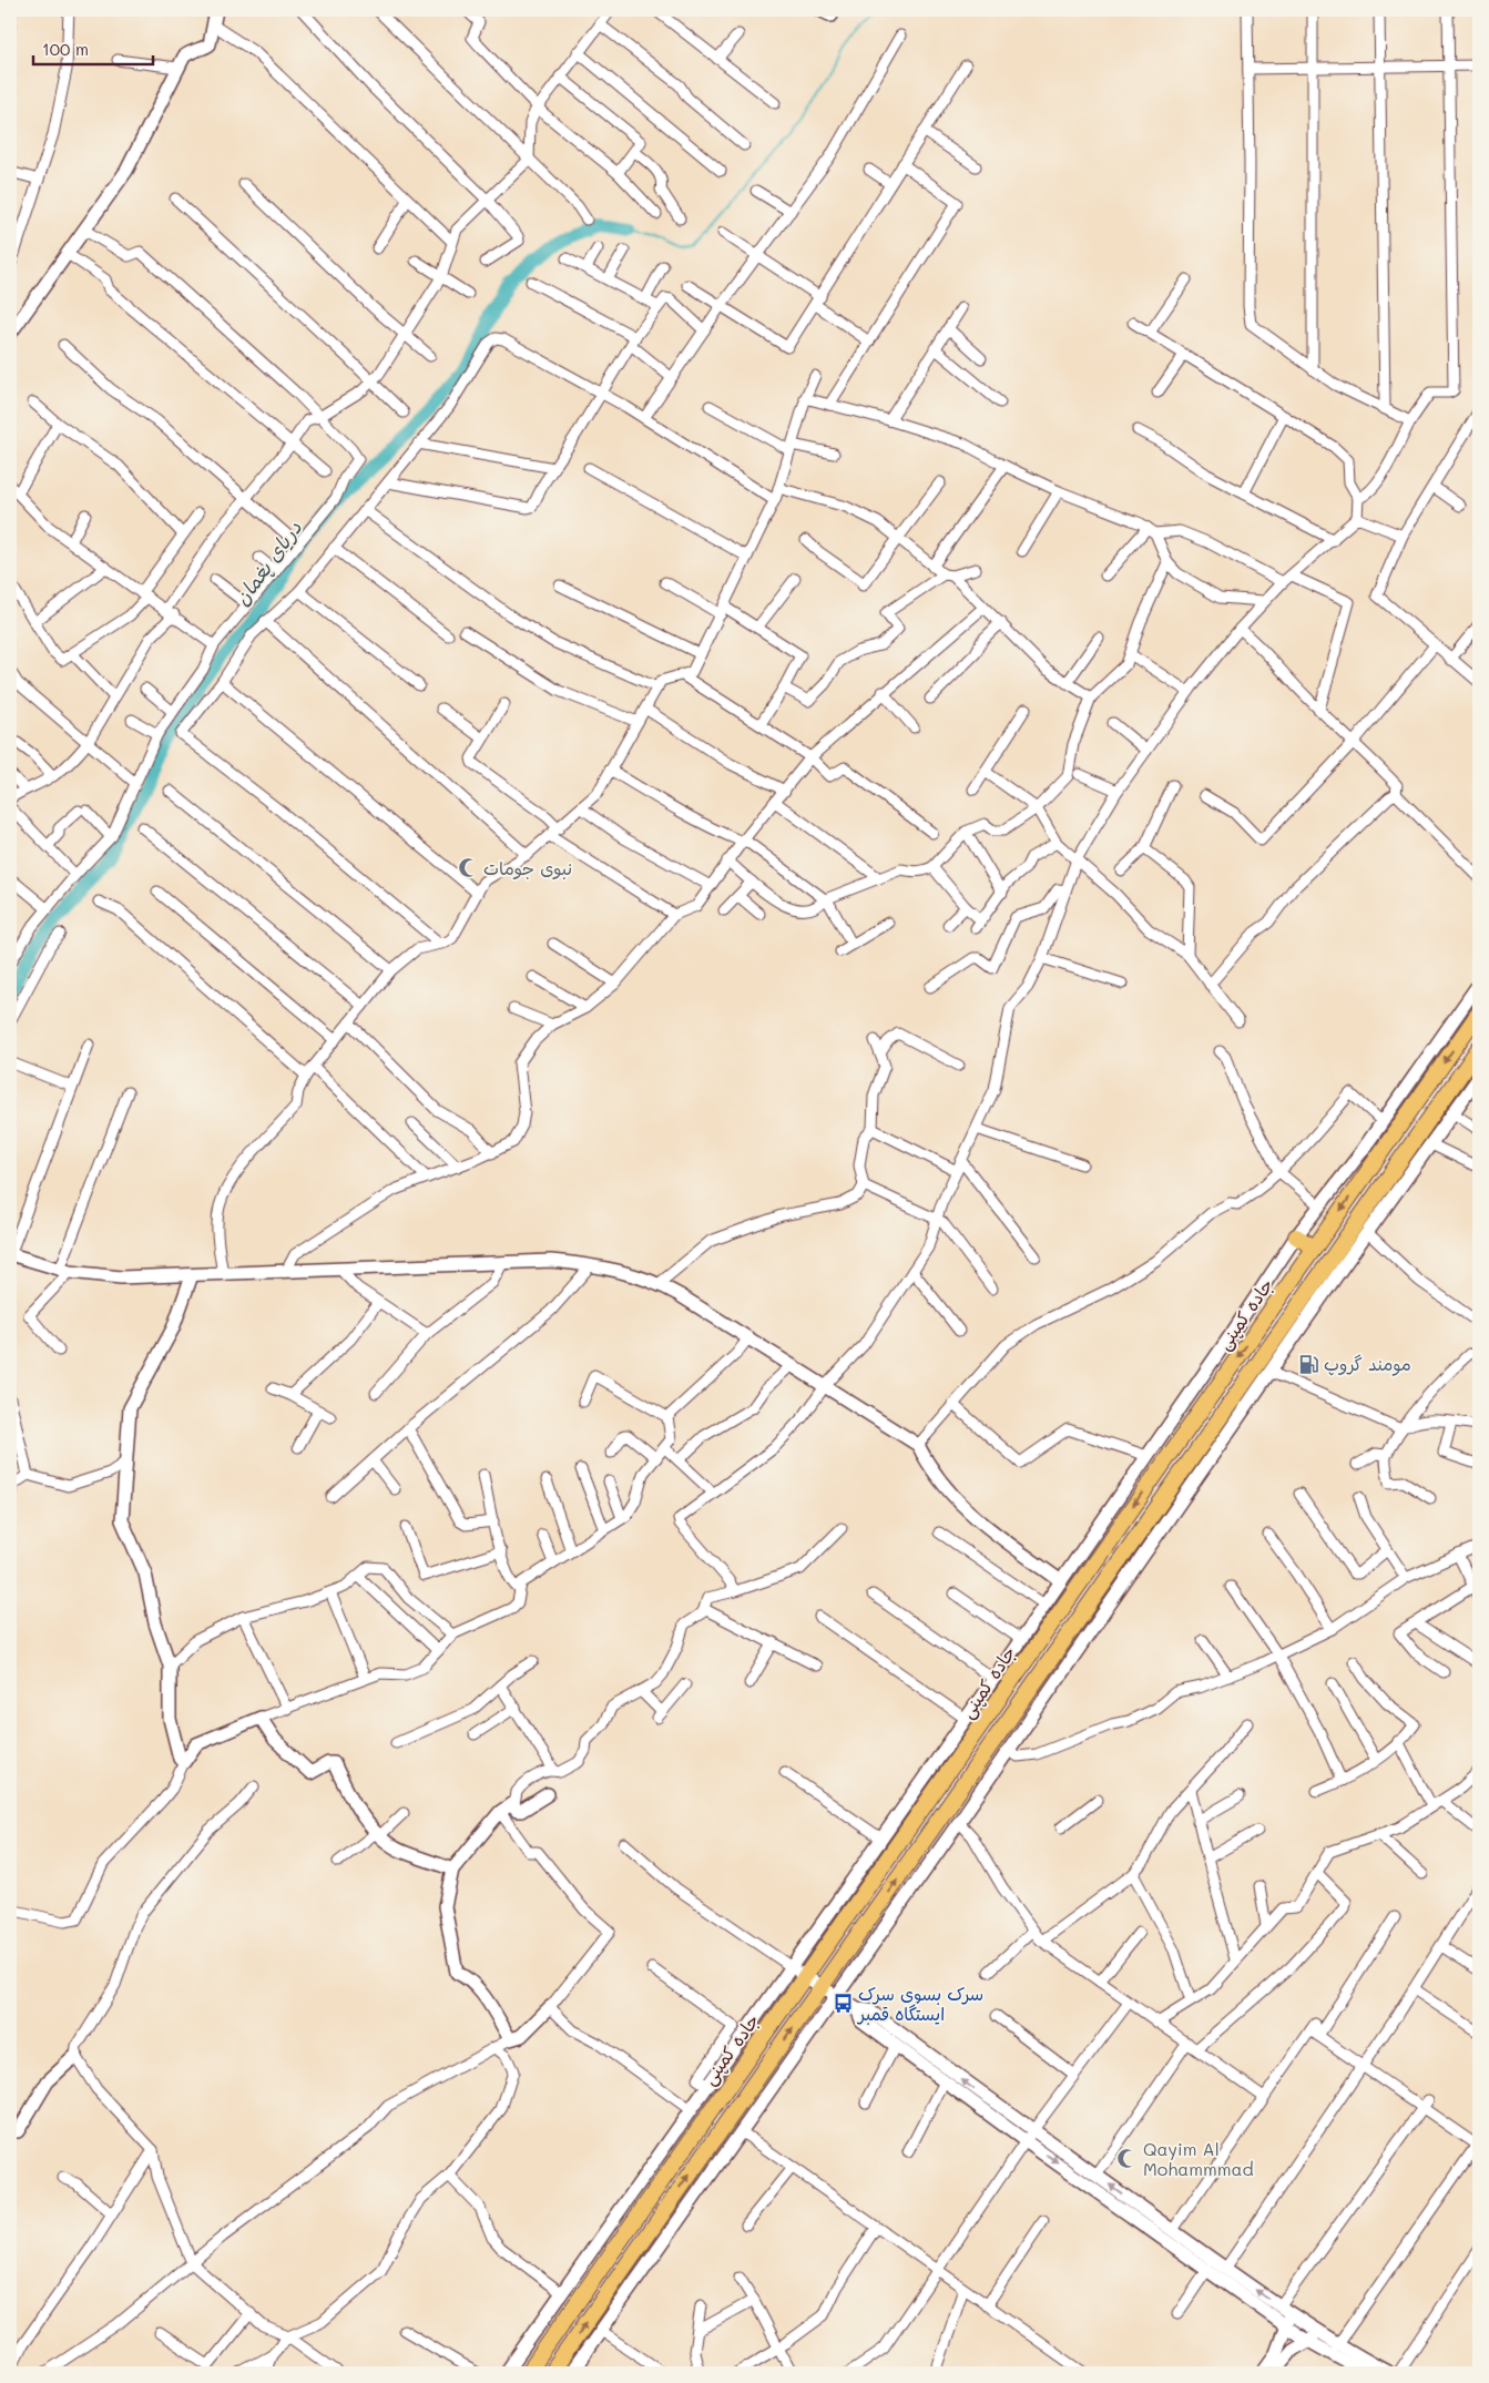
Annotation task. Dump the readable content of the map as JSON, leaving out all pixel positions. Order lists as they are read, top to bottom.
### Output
{
  "streets": {
    "highway": ["جاده کمپنی"]
  },
  "water": ["دریای پغمان"],
  "places": {
    "mosque": ["نبوی جومات", "Qayim Al Mohammmad"],
    "fuel station": ["مومند گروپ"],
    "bus stop": ["سرک بسوی سرک ایستگاه قمبر"]
  },
  "scale_bar": "100 m"
}
